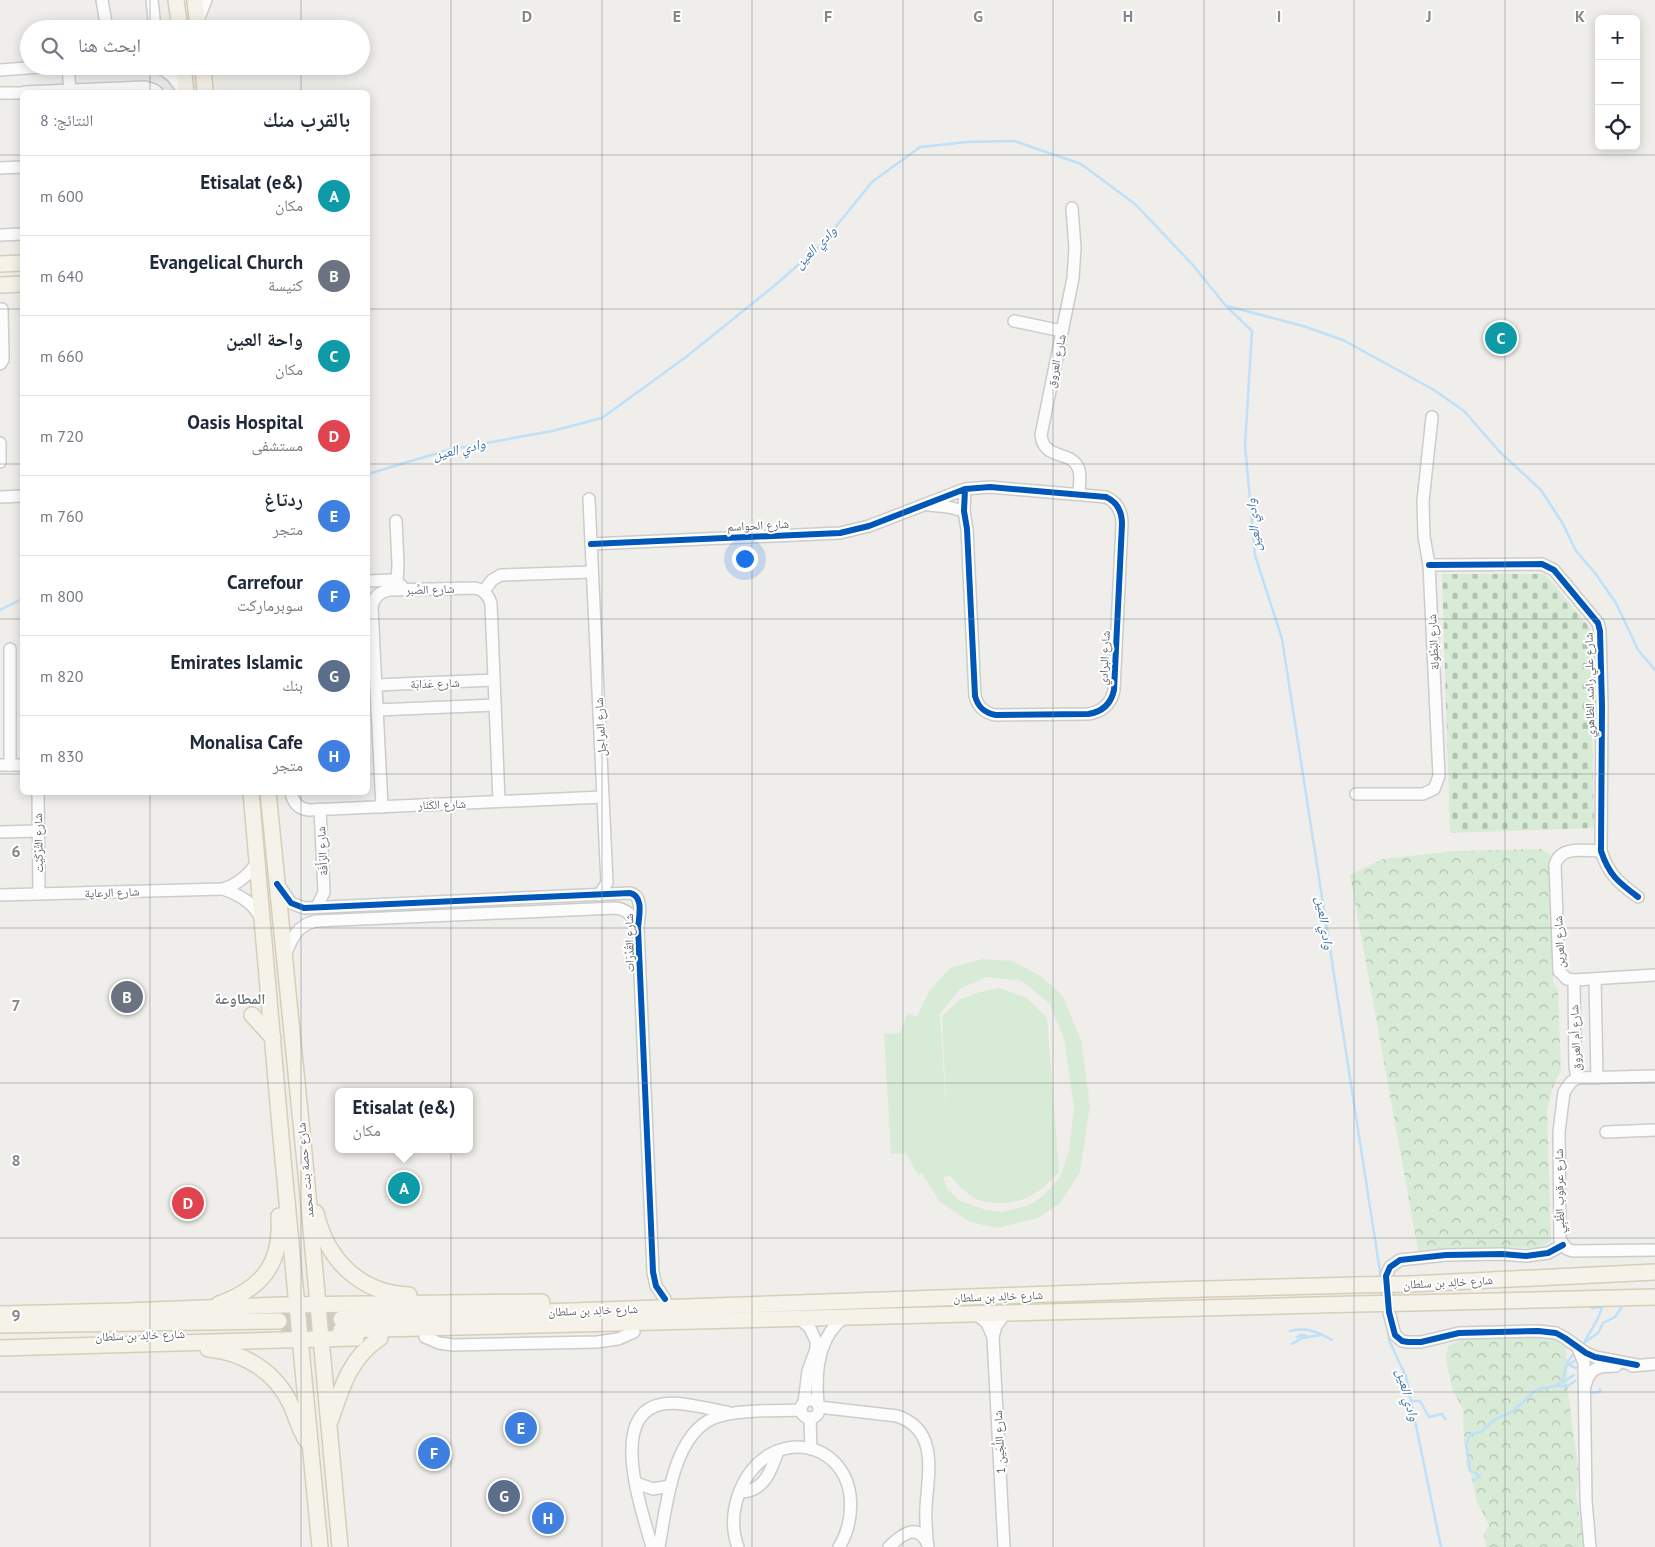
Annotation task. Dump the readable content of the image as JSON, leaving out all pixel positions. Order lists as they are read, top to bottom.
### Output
{
  "streets": {
    "main road": ["شارع حصة بنت محمد", "شارع خالِد بن سلطان"],
    "street": [
      "شارع العروق",
      "شارع الحواسم",
      "شارع الصَّبر",
      "شارع البُطُولة",
      "شارع البرادي",
      "شارع عَدَابَة",
      "شارع علي راشد الظاهري",
      "شارع المراجل",
      "شارع الكَنَار",
      "شارع التَّرْكَيْت",
      "شارع الرَأَفَة",
      "شارع الرعاية",
      "شارع العرين",
      "شارع القُدْرَات",
      "شارع أم العروق",
      "شارع عرقوب الظَّبِي",
      "شارع اللُّجَين 1"
    ]
  },
  "crossings": [
    ["شارع العروق", "شارع البرادي"],
    ["شارع الحواسم", "شارع البرادي"],
    ["شارع الحواسم", "شارع المراجل"],
    ["شارع الصَّبر", "شارع عَدَابَة"],
    ["شارع الصَّبر", "شارع الكَنَار"],
    ["شارع البُطُولة", "شارع علي راشد الظاهري"],
    ["شارع علي راشد الظاهري", "شارع العرين"],
    ["شارع المراجل", "شارع الكَنَار"],
    ["شارع الكَنَار", "شارع الرَأَفَة"],
    ["شارع التَّرْكَيْت", "شارع الرعاية"],
    ["شارع الرَأَفَة", "شارع القُدْرَات"],
    ["شارع الرعاية", "شارع حصة بنت محمد"],
    ["شارع العرين", "شارع أم العروق"],
    ["شارع القُدْرَات", "شارع حصة بنت محمد"],
    ["شارع أم العروق", "شارع عرقوب الظَّبِي"],
    ["شارع خالِد بن سلطان", "شارع اللُّجَين 1"]
  ],
  "districts": ["المطاوعة"],
  "water": ["وادي العين"],
  "page": {
    "map_buttons": ["+", "−"],
    "search": "ابحث هنا",
    "heading": ["بالقرب منك", "النتائج: 8"],
    "list": [
      {
        "mark": "A",
        "name": "Etisalat (e&)",
        "note": "مكان",
        "value": "600 m"
      },
      {
        "mark": "B",
        "name": "Evangelical Church",
        "note": "كنيسة",
        "value": "640 m"
      },
      {
        "mark": "C",
        "name": "واحة العين",
        "note": "مكان",
        "value": "660 m"
      },
      {
        "mark": "D",
        "name": "Oasis Hospital",
        "note": "مستشفى",
        "value": "720 m"
      },
      {
        "mark": "E",
        "name": "ردتاغ",
        "note": "متجر",
        "value": "760 m"
      },
      {
        "mark": "F",
        "name": "Carrefour",
        "note": "سوبرماركت",
        "value": "800 m"
      },
      {
        "mark": "G",
        "name": "Emirates Islamic",
        "note": "بنك",
        "value": "820 m"
      },
      {
        "mark": "H",
        "name": "Monalisa Cafe",
        "note": "متجر",
        "value": "830 m"
      }
    ],
    "pins": [
      "C",
      "B",
      "A",
      "D",
      "E",
      "F",
      "G",
      "H"
    ],
    "popup": ["Etisalat (e&)", "مكان"]
  },
  "grid": {
    "columns": [
      "D",
      "E",
      "F",
      "G",
      "H",
      "I",
      "J",
      "K"
    ],
    "rows": [
      "6",
      "7",
      "8",
      "9"
    ]
  }
}
